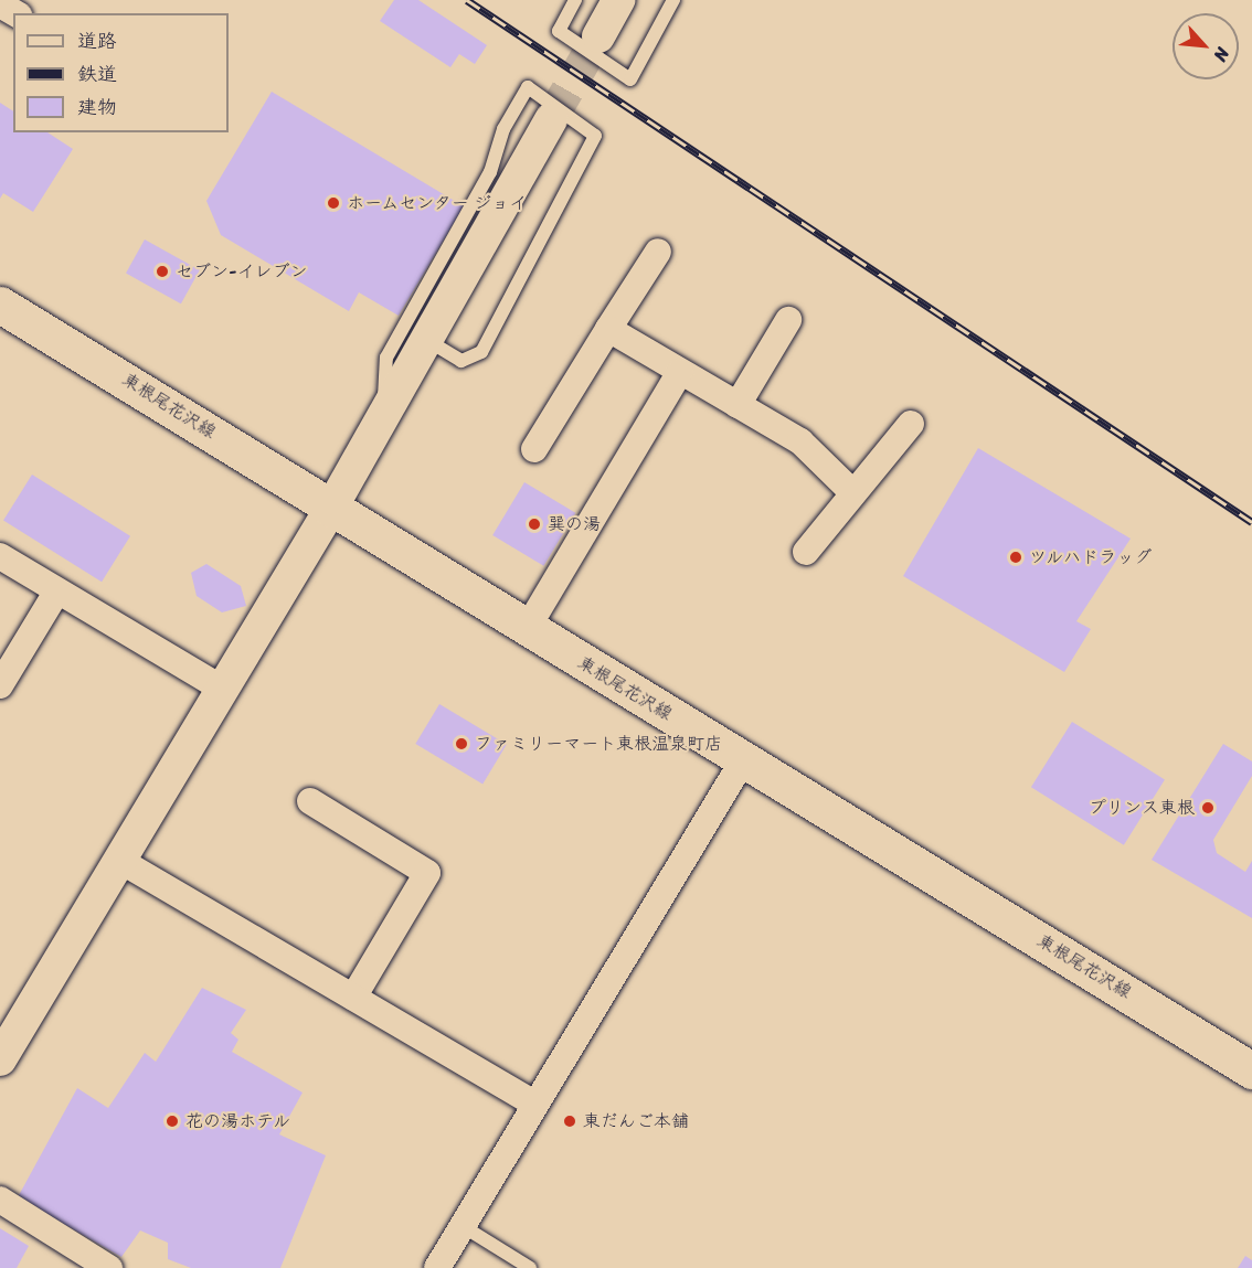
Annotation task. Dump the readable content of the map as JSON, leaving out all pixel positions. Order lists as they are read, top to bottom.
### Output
{
  "streets": {
    "main road": ["東根尾花沢線"]
  },
  "places": [
    "ホームセンター ジョイ",
    "セブン-イレブン",
    "巽の湯",
    "ツルハドラッグ",
    "ファミリーマート東根温泉町店",
    "プリンス東根",
    "花の湯ホテル",
    "東だんご本舗"
  ],
  "legend": ["道路", "鉄道", "建物"],
  "north": "bottom right"
}
